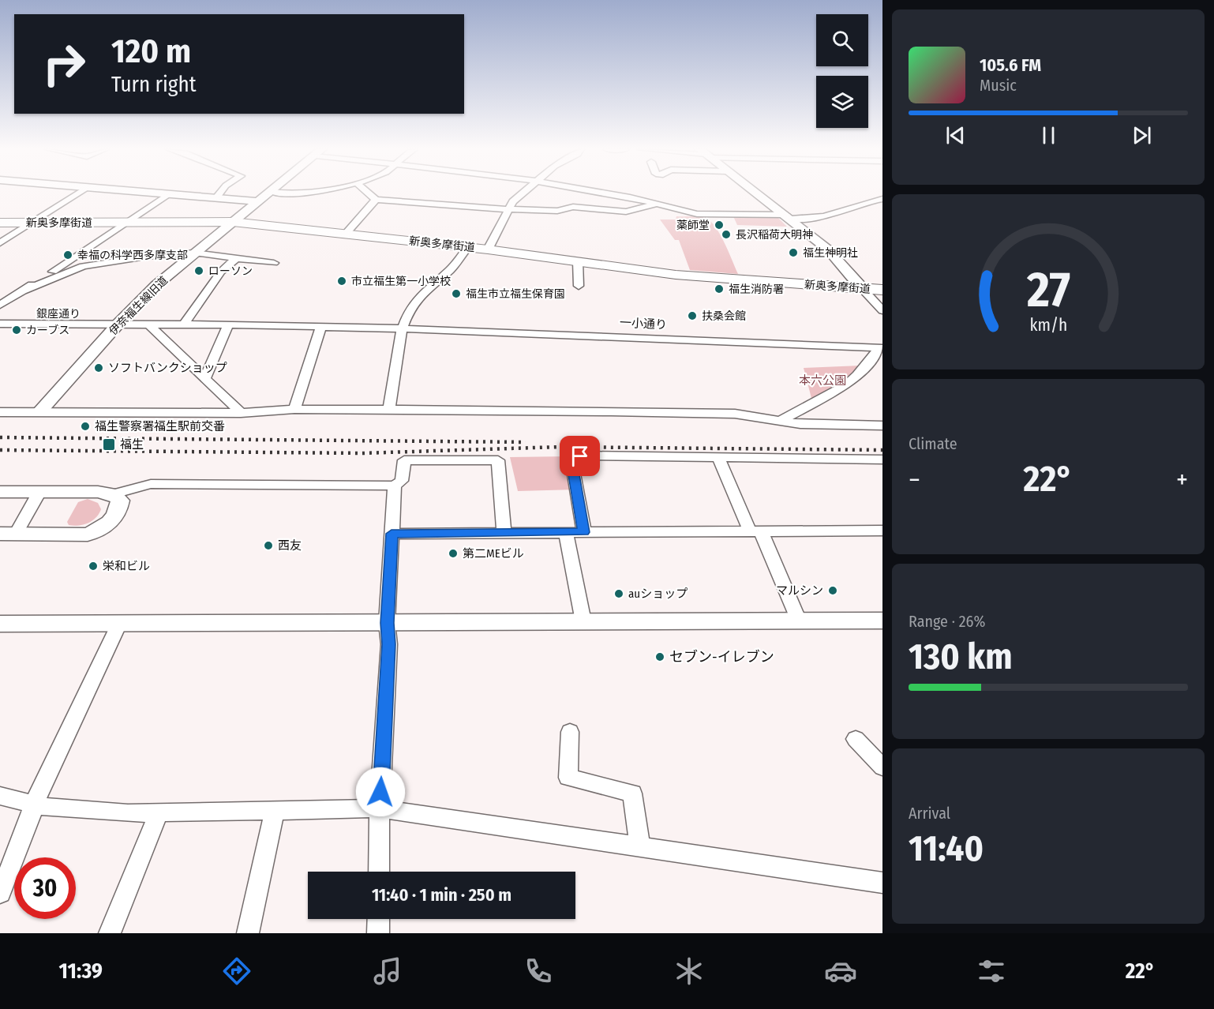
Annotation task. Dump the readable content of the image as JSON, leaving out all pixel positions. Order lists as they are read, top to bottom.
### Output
{
  "streets": {
    "main road": ["新奥多摩街道"],
    "street": ["伊奈福生線旧道", "銀座通り", "一小通り"]
  },
  "crossings": [
    ["新奥多摩街道", "伊奈福生線旧道"],
    ["伊奈福生線旧道", "銀座通り"],
    ["銀座通り", "一小通り"]
  ],
  "parks": ["本六公園"],
  "places": {
    "other": [
      "薬師堂",
      "長沢稲荷大明神",
      "福生神明社",
      "幸福の科学西多摩支部",
      "ローソン",
      "市立福生第一小学校",
      "福生消防署",
      "福生市立福生保育園",
      "扶桑会館",
      "カーブス",
      "ソフトバンクショップ",
      "福生警察署福生駅前交番",
      "西友",
      "第二MEビル",
      "栄和ビル",
      "マルシン",
      "auショップ",
      "セブン-イレブン"
    ],
    "transit": ["福生"]
  },
  "page": {
    "turn": ["120 m", "Turn right"],
    "song": ["105.6 FM", "Music"],
    "tile": [
      "Climate",
      ["Range · 26%", "130 km"],
      ["Arrival", "11:40"]
    ],
    "heat": ["−", "22°", "+"],
    "limit": "30",
    "trip": "11:40 · 1 min · 250 m",
    "tabs": ["11:39", "22°"],
    "gauge": ["27", "km/h"]
  }
}
